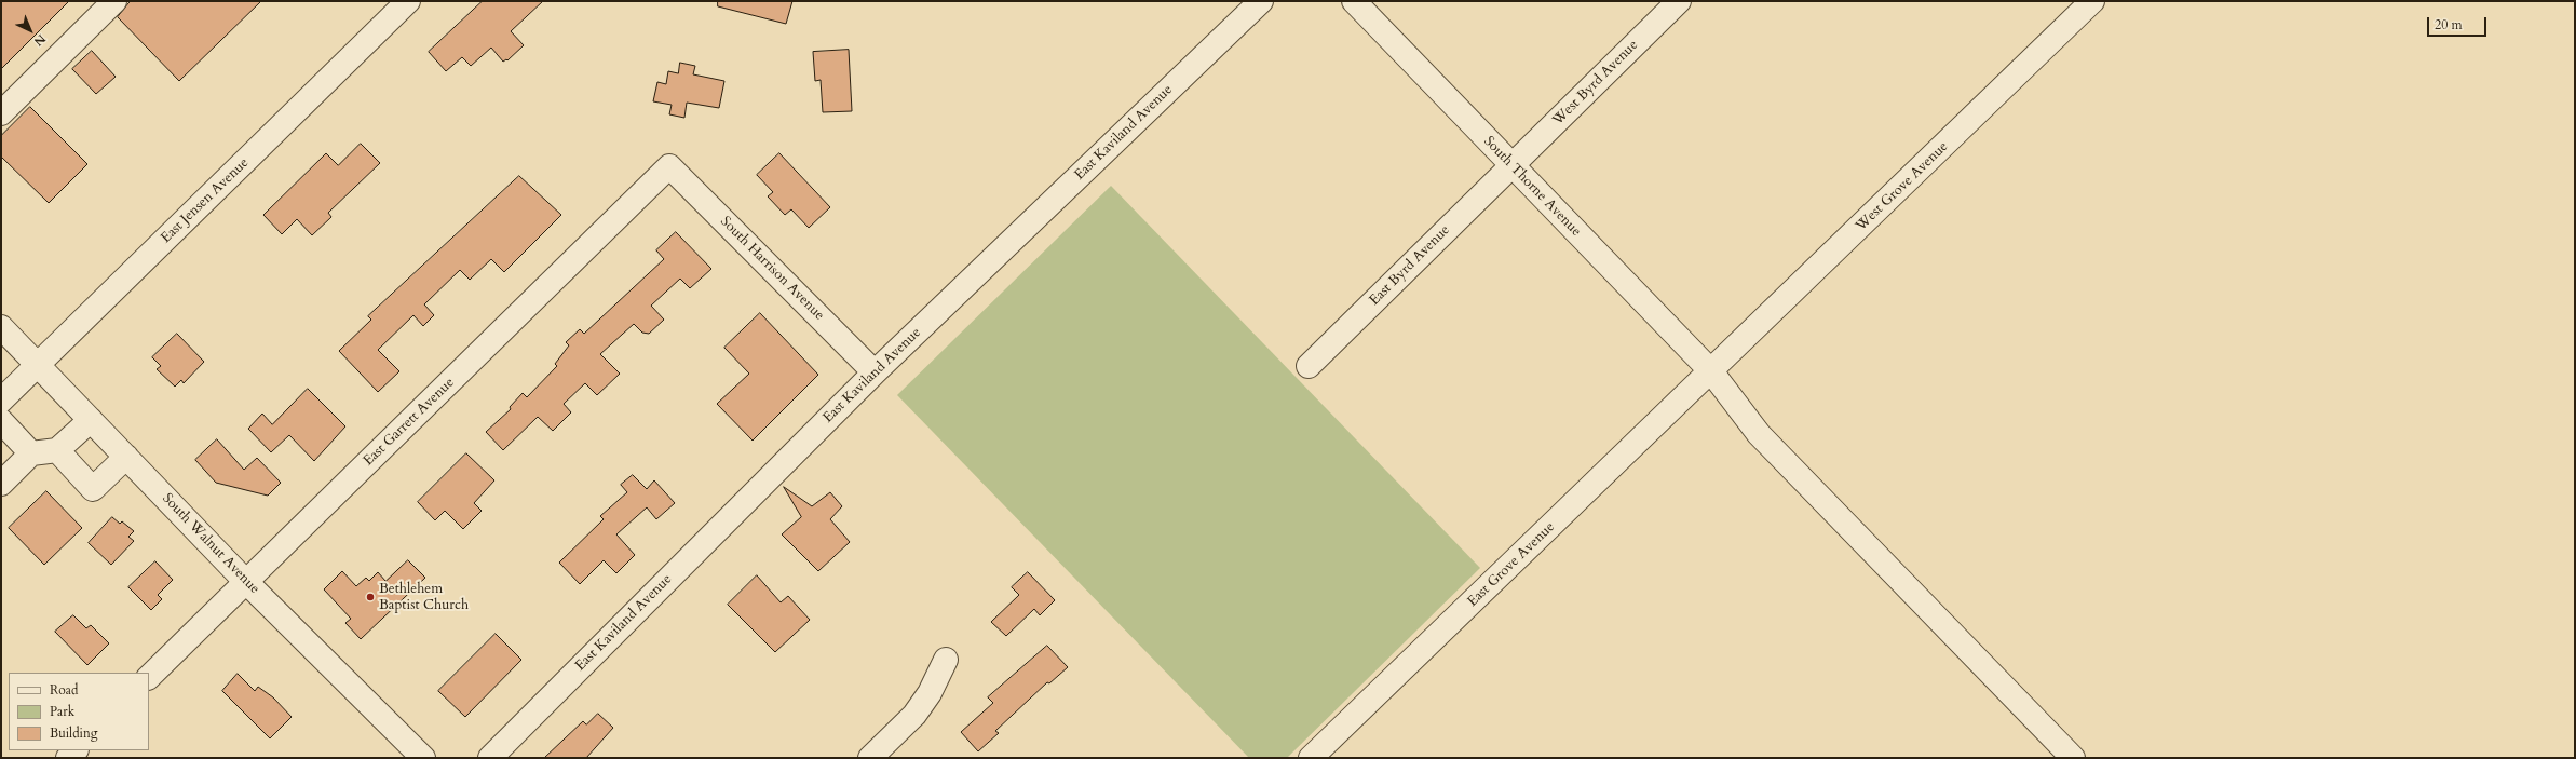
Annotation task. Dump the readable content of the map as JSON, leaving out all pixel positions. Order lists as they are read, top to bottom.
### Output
{
  "streets": {
    "street": [
      "West Byrd Avenue",
      "East Kaviland Avenue",
      "South Thorne Avenue",
      "West Grove Avenue",
      "East Jensen Avenue",
      "East Byrd Avenue",
      "South Harrison Avenue",
      "East Garrett Avenue",
      "South Walnut Avenue",
      "East Grove Avenue"
    ]
  },
  "crossings": [
    ["West Byrd Avenue", "South Thorne Avenue"],
    ["West Byrd Avenue", "East Byrd Avenue"],
    ["East Kaviland Avenue", "South Harrison Avenue"],
    ["South Thorne Avenue", "West Grove Avenue"],
    ["South Thorne Avenue", "East Byrd Avenue"],
    ["South Thorne Avenue", "East Grove Avenue"],
    ["West Grove Avenue", "East Grove Avenue"],
    ["East Jensen Avenue", "South Walnut Avenue"],
    ["South Harrison Avenue", "East Garrett Avenue"],
    ["East Garrett Avenue", "South Walnut Avenue"]
  ],
  "places": ["Bethlehem Baptist Church"],
  "legend": ["Road", "Park", "Building"],
  "scale_bar": "20 m",
  "north": "bottom right"
}
